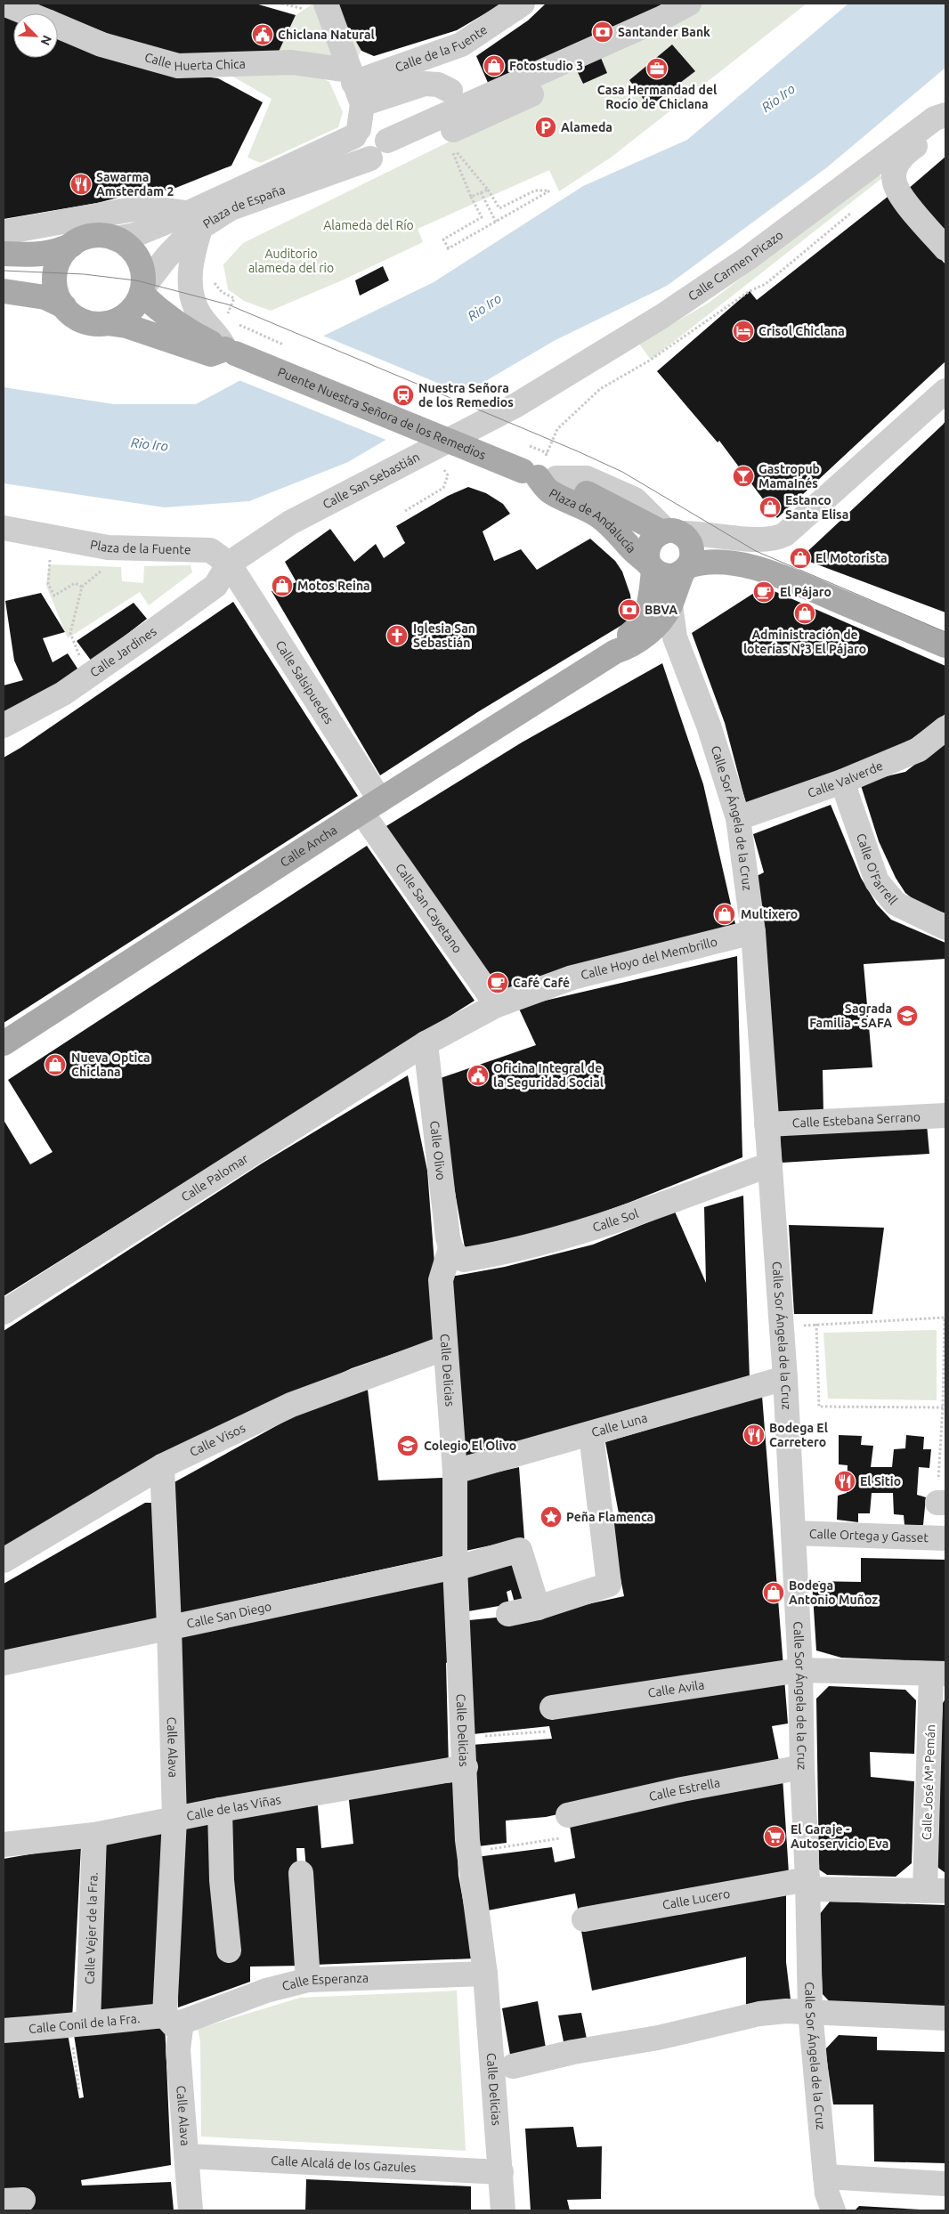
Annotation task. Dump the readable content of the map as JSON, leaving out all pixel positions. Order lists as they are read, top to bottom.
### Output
{
  "streets": {
    "main road": ["Puente Nuestra Señora de los Remedios", "Plaza de Andalucía", "Calle Ancha"],
    "street": [
      "Calle de la Fuente",
      "Calle Huerta Chica",
      "Plaza de España",
      "Calle Carmen Picazo",
      "Calle San Sebastián",
      "Plaza de la Fuente",
      "Calle Jardines",
      "Calle Salsipuedes",
      "Calle Valverde",
      "Calle Sor Ángela de la Cruz",
      "Calle O'Farrell",
      "Calle San Cayetano",
      "Calle Hoyo del Membrillo",
      "Calle Estebana Serrano",
      "Calle Olivo",
      "Calle Palomar",
      "Calle Sol",
      "Calle Delicias",
      "Calle Luna",
      "Calle Visos",
      "Calle Ortega y Gasset",
      "Calle San Diego",
      "Calle Avila",
      "Calle Alava",
      "Calle José Mª Pemán",
      "Calle Estrella",
      "Calle de las Viñas",
      "Calle Lucero",
      "Calle Vejer de la Fra.",
      "Calle Esperanza",
      "Calle Conil de la Fra.",
      "Calle Alcalá de los Gazules"
    ]
  },
  "crossings": [
    ["Calle de la Fuente", "Calle Huerta Chica"],
    ["Plaza de España", "Puente Nuestra Señora de los Remedios"],
    ["Calle Carmen Picazo", "Calle San Sebastián"],
    ["Puente Nuestra Señora de los Remedios", "Plaza de Andalucía"],
    ["Calle San Sebastián", "Plaza de la Fuente"],
    ["Calle San Sebastián", "Calle Jardines"],
    ["Calle San Sebastián", "Calle Salsipuedes"],
    ["Plaza de Andalucía", "Calle Ancha"],
    ["Plaza de la Fuente", "Calle Jardines"],
    ["Plaza de la Fuente", "Calle Salsipuedes"],
    ["Calle Jardines", "Calle Salsipuedes"],
    ["Calle Salsipuedes", "Calle Ancha"],
    ["Calle Salsipuedes", "Calle San Cayetano"],
    ["Calle Valverde", "Calle Sor Ángela de la Cruz"],
    ["Calle Valverde", "Calle O'Farrell"],
    ["Calle Sor Ángela de la Cruz", "Calle Hoyo del Membrillo"],
    ["Calle Sor Ángela de la Cruz", "Calle Estebana Serrano"],
    ["Calle Sor Ángela de la Cruz", "Calle Sol"],
    ["Calle Sor Ángela de la Cruz", "Calle Luna"],
    ["Calle Sor Ángela de la Cruz", "Calle Ortega y Gasset"],
    ["Calle Sor Ángela de la Cruz", "Calle Avila"],
    ["Calle Sor Ángela de la Cruz", "Calle Estrella"],
    ["Calle Sor Ángela de la Cruz", "Calle Lucero"],
    ["Calle Ancha", "Calle San Cayetano"],
    ["Calle San Cayetano", "Calle Hoyo del Membrillo"],
    ["Calle Hoyo del Membrillo", "Calle Olivo"],
    ["Calle Hoyo del Membrillo", "Calle Palomar"],
    ["Calle Olivo", "Calle Palomar"],
    ["Calle Olivo", "Calle Sol"],
    ["Calle Olivo", "Calle Delicias"],
    ["Calle Sol", "Calle Delicias"],
    ["Calle Delicias", "Calle Luna"],
    ["Calle Delicias", "Calle Visos"],
    ["Calle Delicias", "Calle San Diego"],
    ["Calle Delicias", "Calle de las Viñas"],
    ["Calle Delicias", "Calle Esperanza"],
    ["Calle Delicias", "Calle Alcalá de los Gazules"],
    ["Calle Visos", "Calle Alava"],
    ["Calle San Diego", "Calle Alava"],
    ["Calle Avila", "Calle José Mª Pemán"],
    ["Calle Alava", "Calle de las Viñas"],
    ["Calle Alava", "Calle Esperanza"],
    ["Calle Alava", "Calle Conil de la Fra."],
    ["Calle Alava", "Calle Alcalá de los Gazules"],
    ["Calle José Mª Pemán", "Calle Lucero"],
    ["Calle de las Viñas", "Calle Vejer de la Fra."],
    ["Calle Vejer de la Fra.", "Calle Conil de la Fra."],
    ["Calle Esperanza", "Calle Conil de la Fra."]
  ],
  "water": ["Rio Iro"],
  "parks": ["Alameda del Río", "Auditorio alameda del rio"],
  "places": {
    "bank": ["Santander Bank", "BBVA"],
    "public building": ["Chiclana Natural", "Oficina Integral de la Seguridad Social"],
    "shop": [
      "Fotostudio 3",
      "Estanco Santa Elisa",
      "El Motorista",
      "Motos Reina",
      "Administración de loterías N°3 El Pájaro",
      "Multixero",
      "Nueva Optica Chiclana",
      "Bodega Antonio Muñoz"
    ],
    "office": ["Casa Hermandad del Rocío de Chiclana"],
    "parking": ["Alameda"],
    "restaurant": ["Sawarma Amsterdam 2", "Bodega El Carretero", "El Sitio"],
    "hotel": ["Crisol Chiclana"],
    "station": ["Nuestra Señora de los Remedios"],
    "bar": ["Gastropub MamaInés"],
    "cafe": ["El Pájaro", "Café Café"],
    "church": ["Iglesia San Sebastián"],
    "school or university": ["Sagrada Familia - SAFA", "Colegio El Olivo"],
    "place": ["Peña Flamenca"],
    "supermarket": ["El Garaje - Autoservicio Eva"]
  },
  "north": "bottom right"
}
